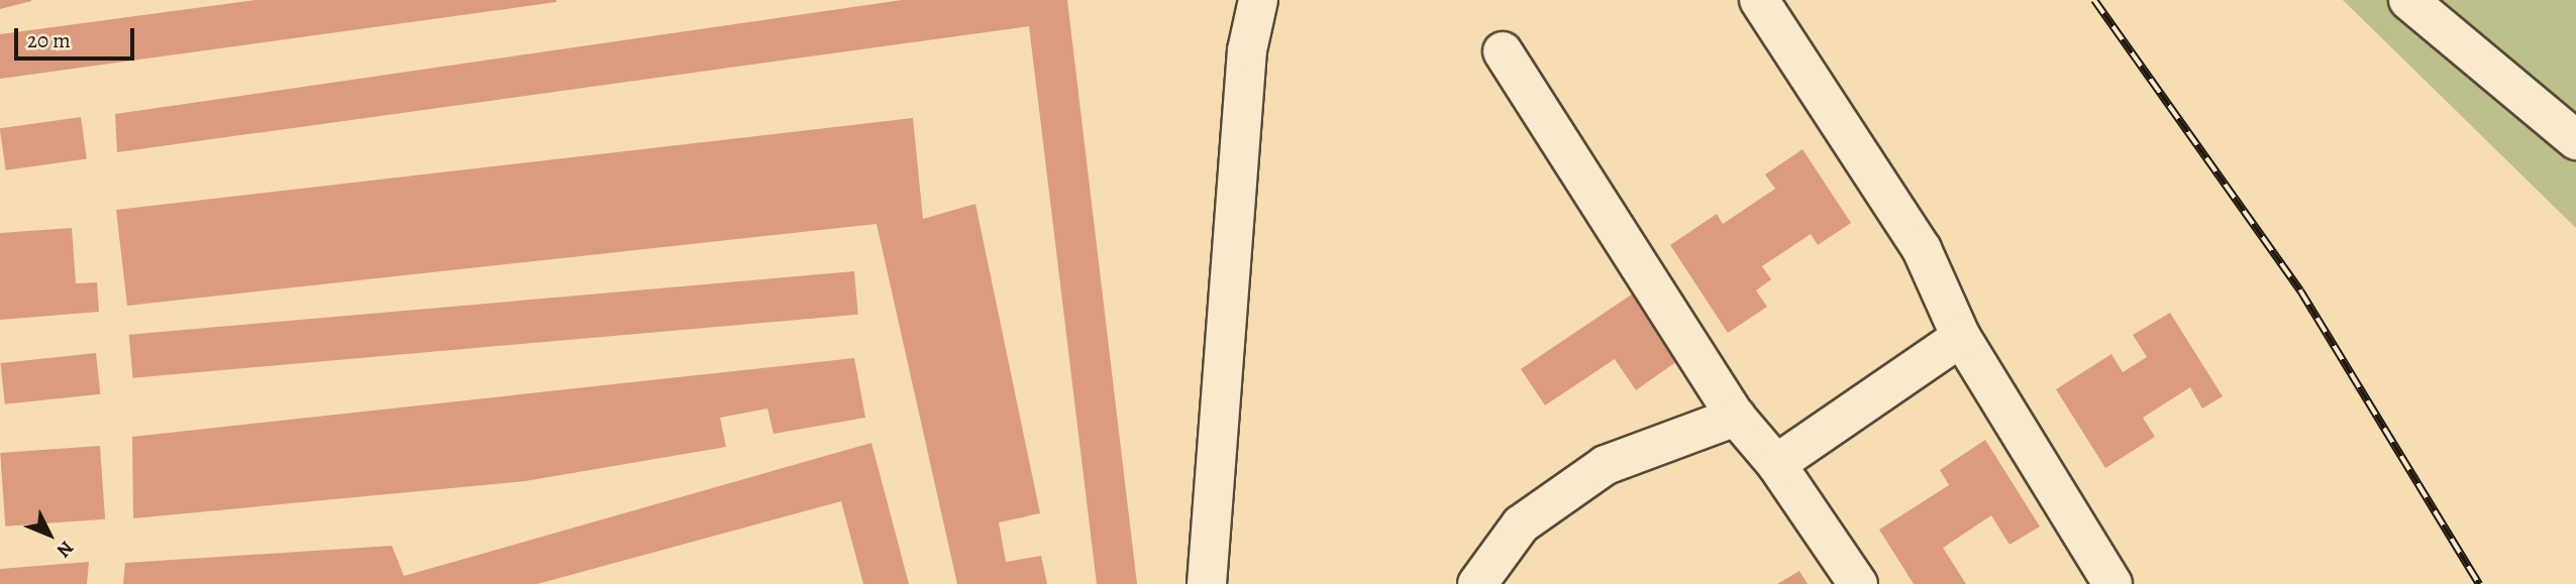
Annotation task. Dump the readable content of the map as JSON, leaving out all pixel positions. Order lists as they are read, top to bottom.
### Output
{
  "scale_bar": "20 m",
  "north": "bottom right"
}
